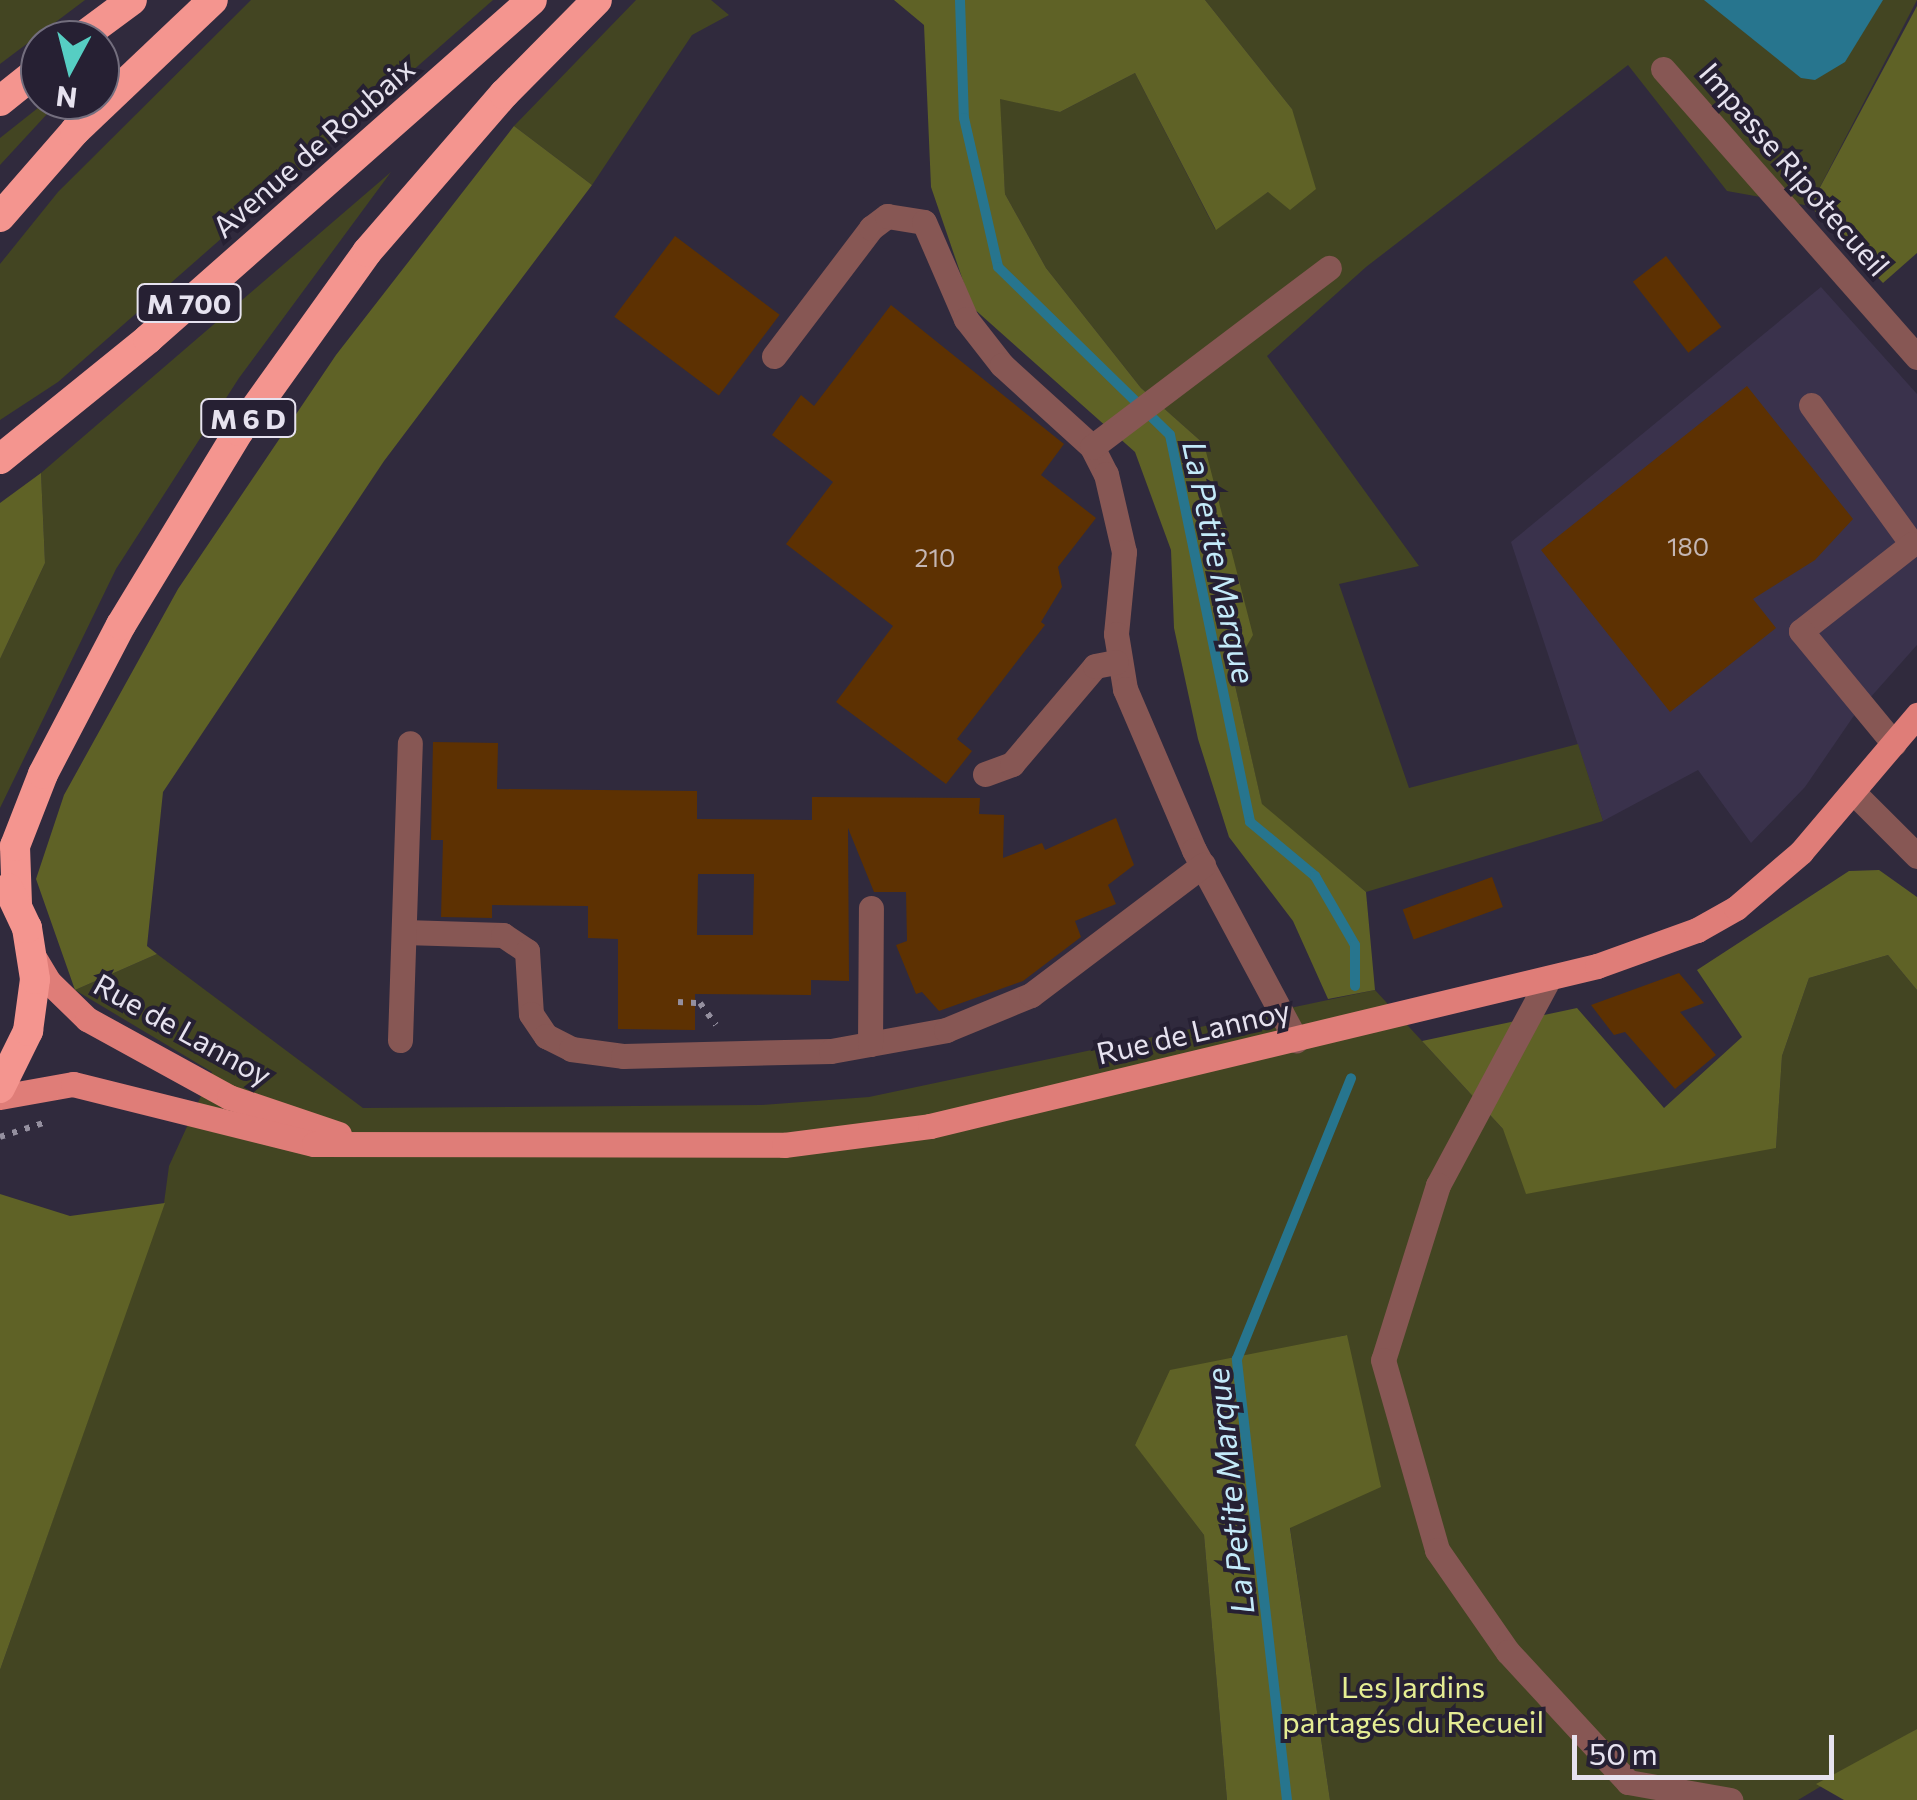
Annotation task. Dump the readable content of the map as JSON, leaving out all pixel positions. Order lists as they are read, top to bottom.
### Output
{
  "streets": {
    "highway": ["Avenue de Roubaix", "M 700", "M 6 D"],
    "main road": ["Rue de Lannoy"],
    "street": ["Impasse Ripotecueil"]
  },
  "water": ["La Petite Marque"],
  "parks": ["Les Jardins partagés du Recueil"],
  "house_numbers": ["180", "210"],
  "scale_bar": "50 m",
  "north": "bottom"
}
